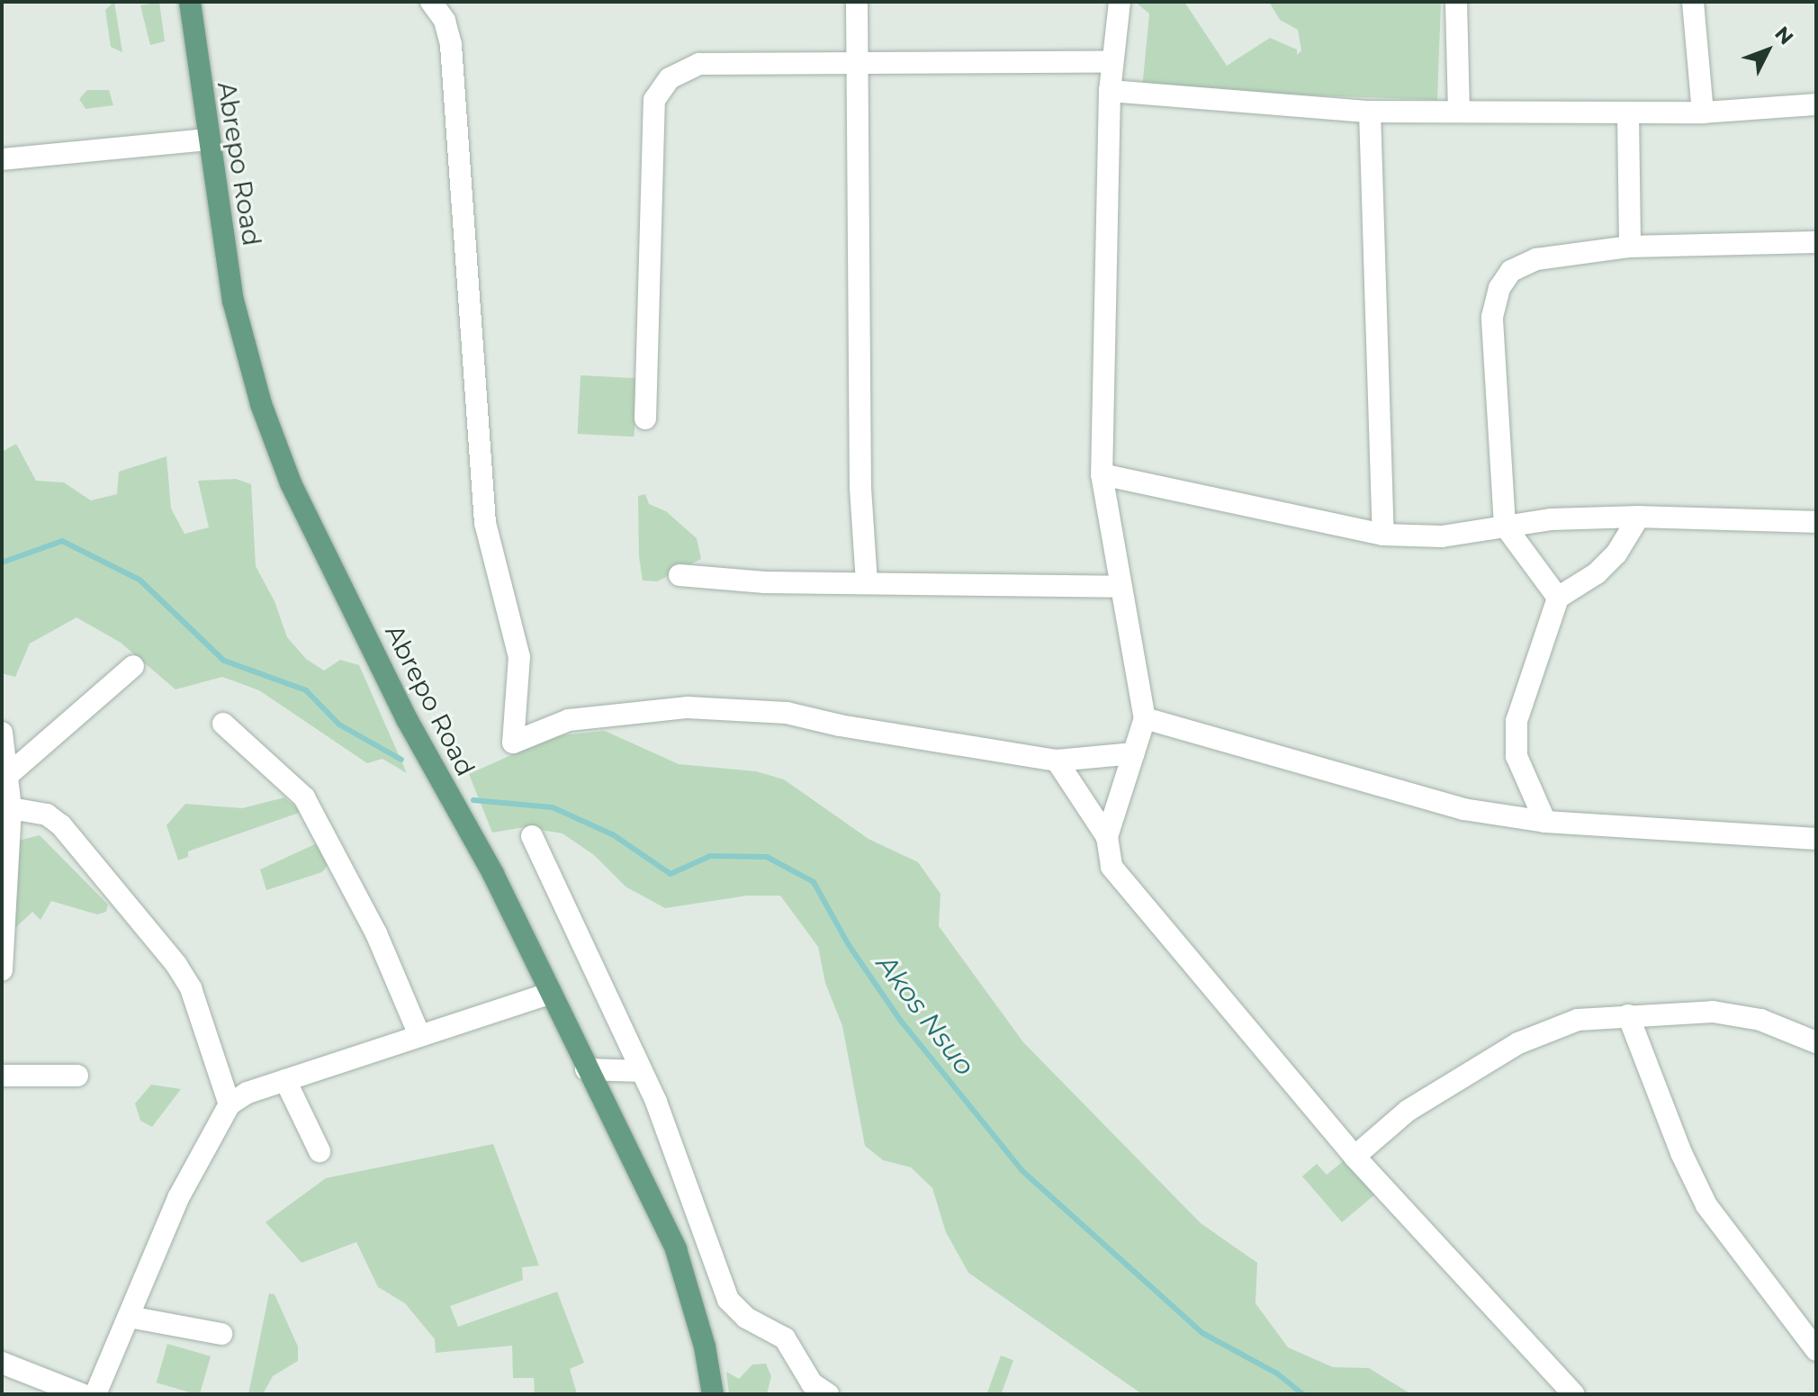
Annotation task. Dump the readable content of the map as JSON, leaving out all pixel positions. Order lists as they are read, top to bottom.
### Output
{
  "streets": {
    "main road": ["Abrepo Road"]
  },
  "water": ["Akos Nsuo"],
  "north": "top right"
}
